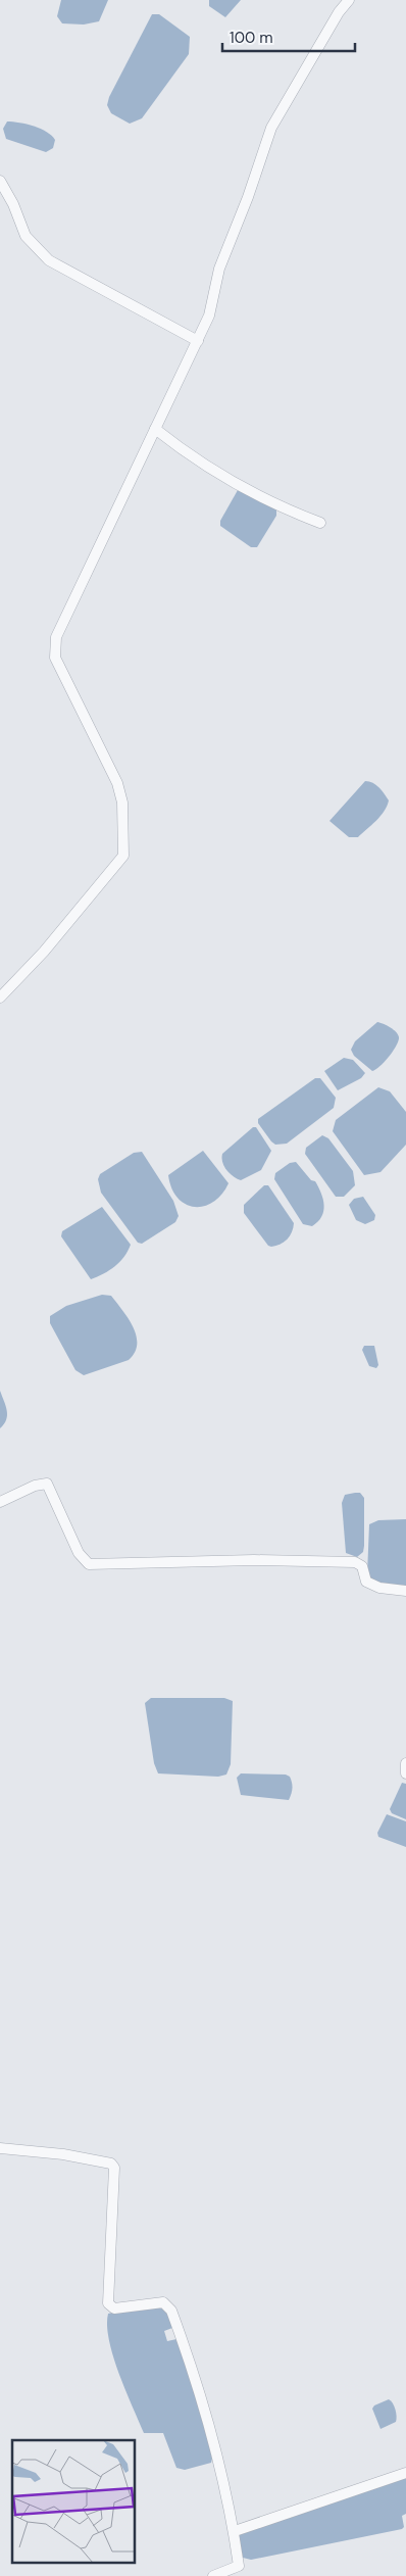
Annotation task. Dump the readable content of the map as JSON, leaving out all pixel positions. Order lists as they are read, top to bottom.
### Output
{
  "scale_bar": "100 m"
}
